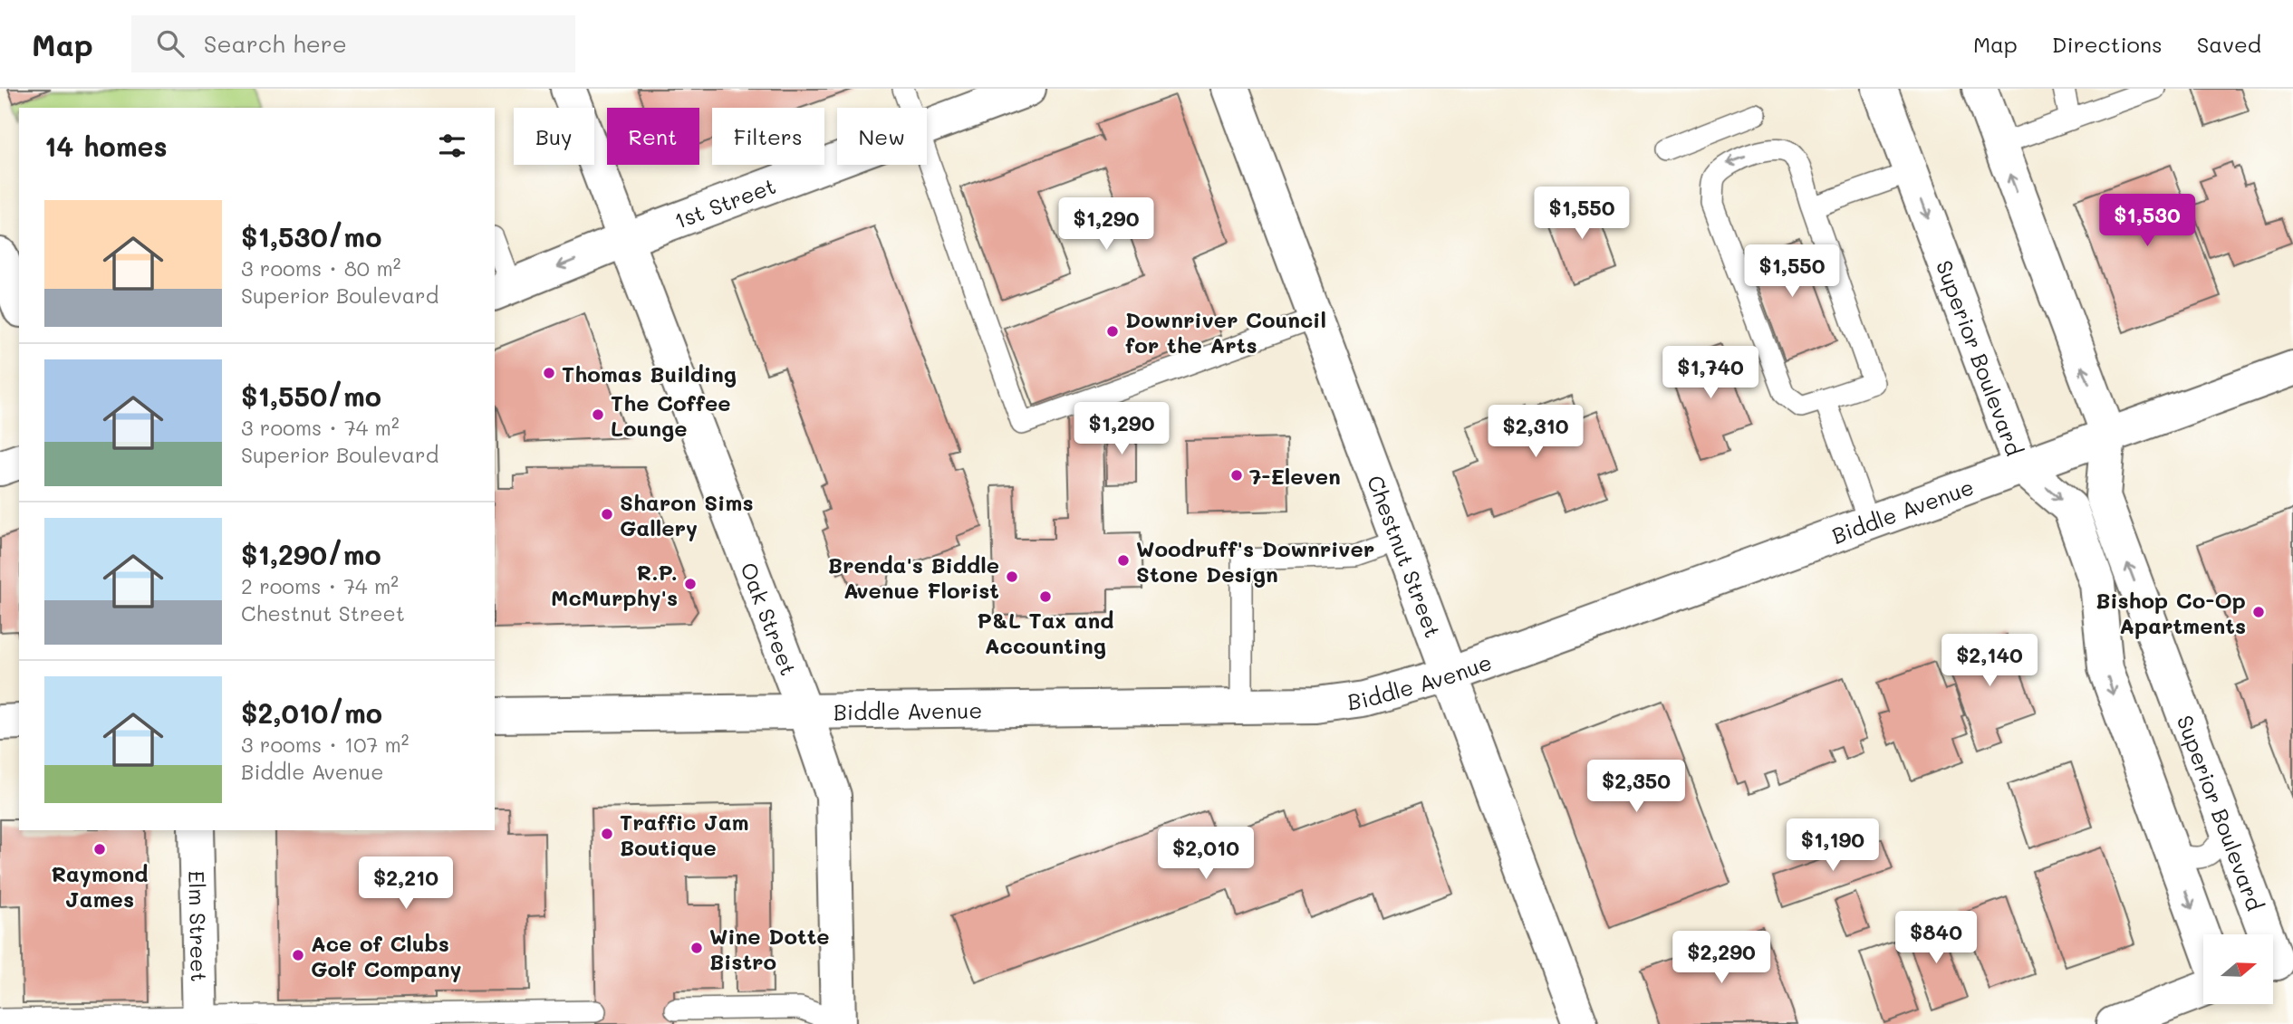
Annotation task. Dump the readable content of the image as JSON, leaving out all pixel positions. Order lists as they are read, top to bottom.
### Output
{
  "streets": {
    "street": [
      "1st Street",
      "Superior Boulevard",
      "Biddle Avenue",
      "Chestnut Street",
      "Oak Street",
      "Elm Street"
    ]
  },
  "crossings": [
    ["1st Street", "Oak Street"],
    ["Superior Boulevard", "Biddle Avenue"],
    ["Biddle Avenue", "Chestnut Street"],
    ["Biddle Avenue", "Oak Street"]
  ],
  "places": [
    "Downriver Council for the Arts",
    "Thomas Building",
    "The Coffee Lounge",
    "7-Eleven",
    "Sharon Sims Gallery",
    "Woodruff's Downriver Stone Design",
    "Brenda's Biddle Avenue Florist",
    "R.P. McMurphy's",
    "P&L Tax and Accounting",
    "Bishop Co-Op Apartments",
    "Traffic Jam Boutique",
    "Raymond James",
    "Wine Dotte Bistro",
    "Ace of Clubs Golf Company"
  ],
  "north": "right",
  "page": {
    "header": "Map",
    "search": "Search here",
    "nav": ["Map", "Directions", "Saved"],
    "chip": [
      "Buy",
      "Rent",
      "Filters",
      "New"
    ],
    "heading": "14 homes",
    "list": [
      {
        "name": "$1,530/mo",
        "note": "3 rooms · 80 m² · Superior Boulevard"
      },
      {
        "name": "$1,550/mo",
        "note": "3 rooms · 74 m² · Superior Boulevard"
      },
      {
        "name": "$1,290/mo",
        "note": "2 rooms · 74 m² · Chestnut Street"
      },
      {
        "name": "$2,010/mo",
        "note": "3 rooms · 107 m² · Biddle Avenue"
      }
    ],
    "price": [
      "$1,550",
      "$1,530",
      "$1,290",
      "$1,550",
      "$1,740",
      "$1,290",
      "$2,310",
      "$2,140",
      "$2,350",
      "$1,190",
      "$2,010",
      "$2,210",
      "$840",
      "$2,290"
    ]
  }
}
